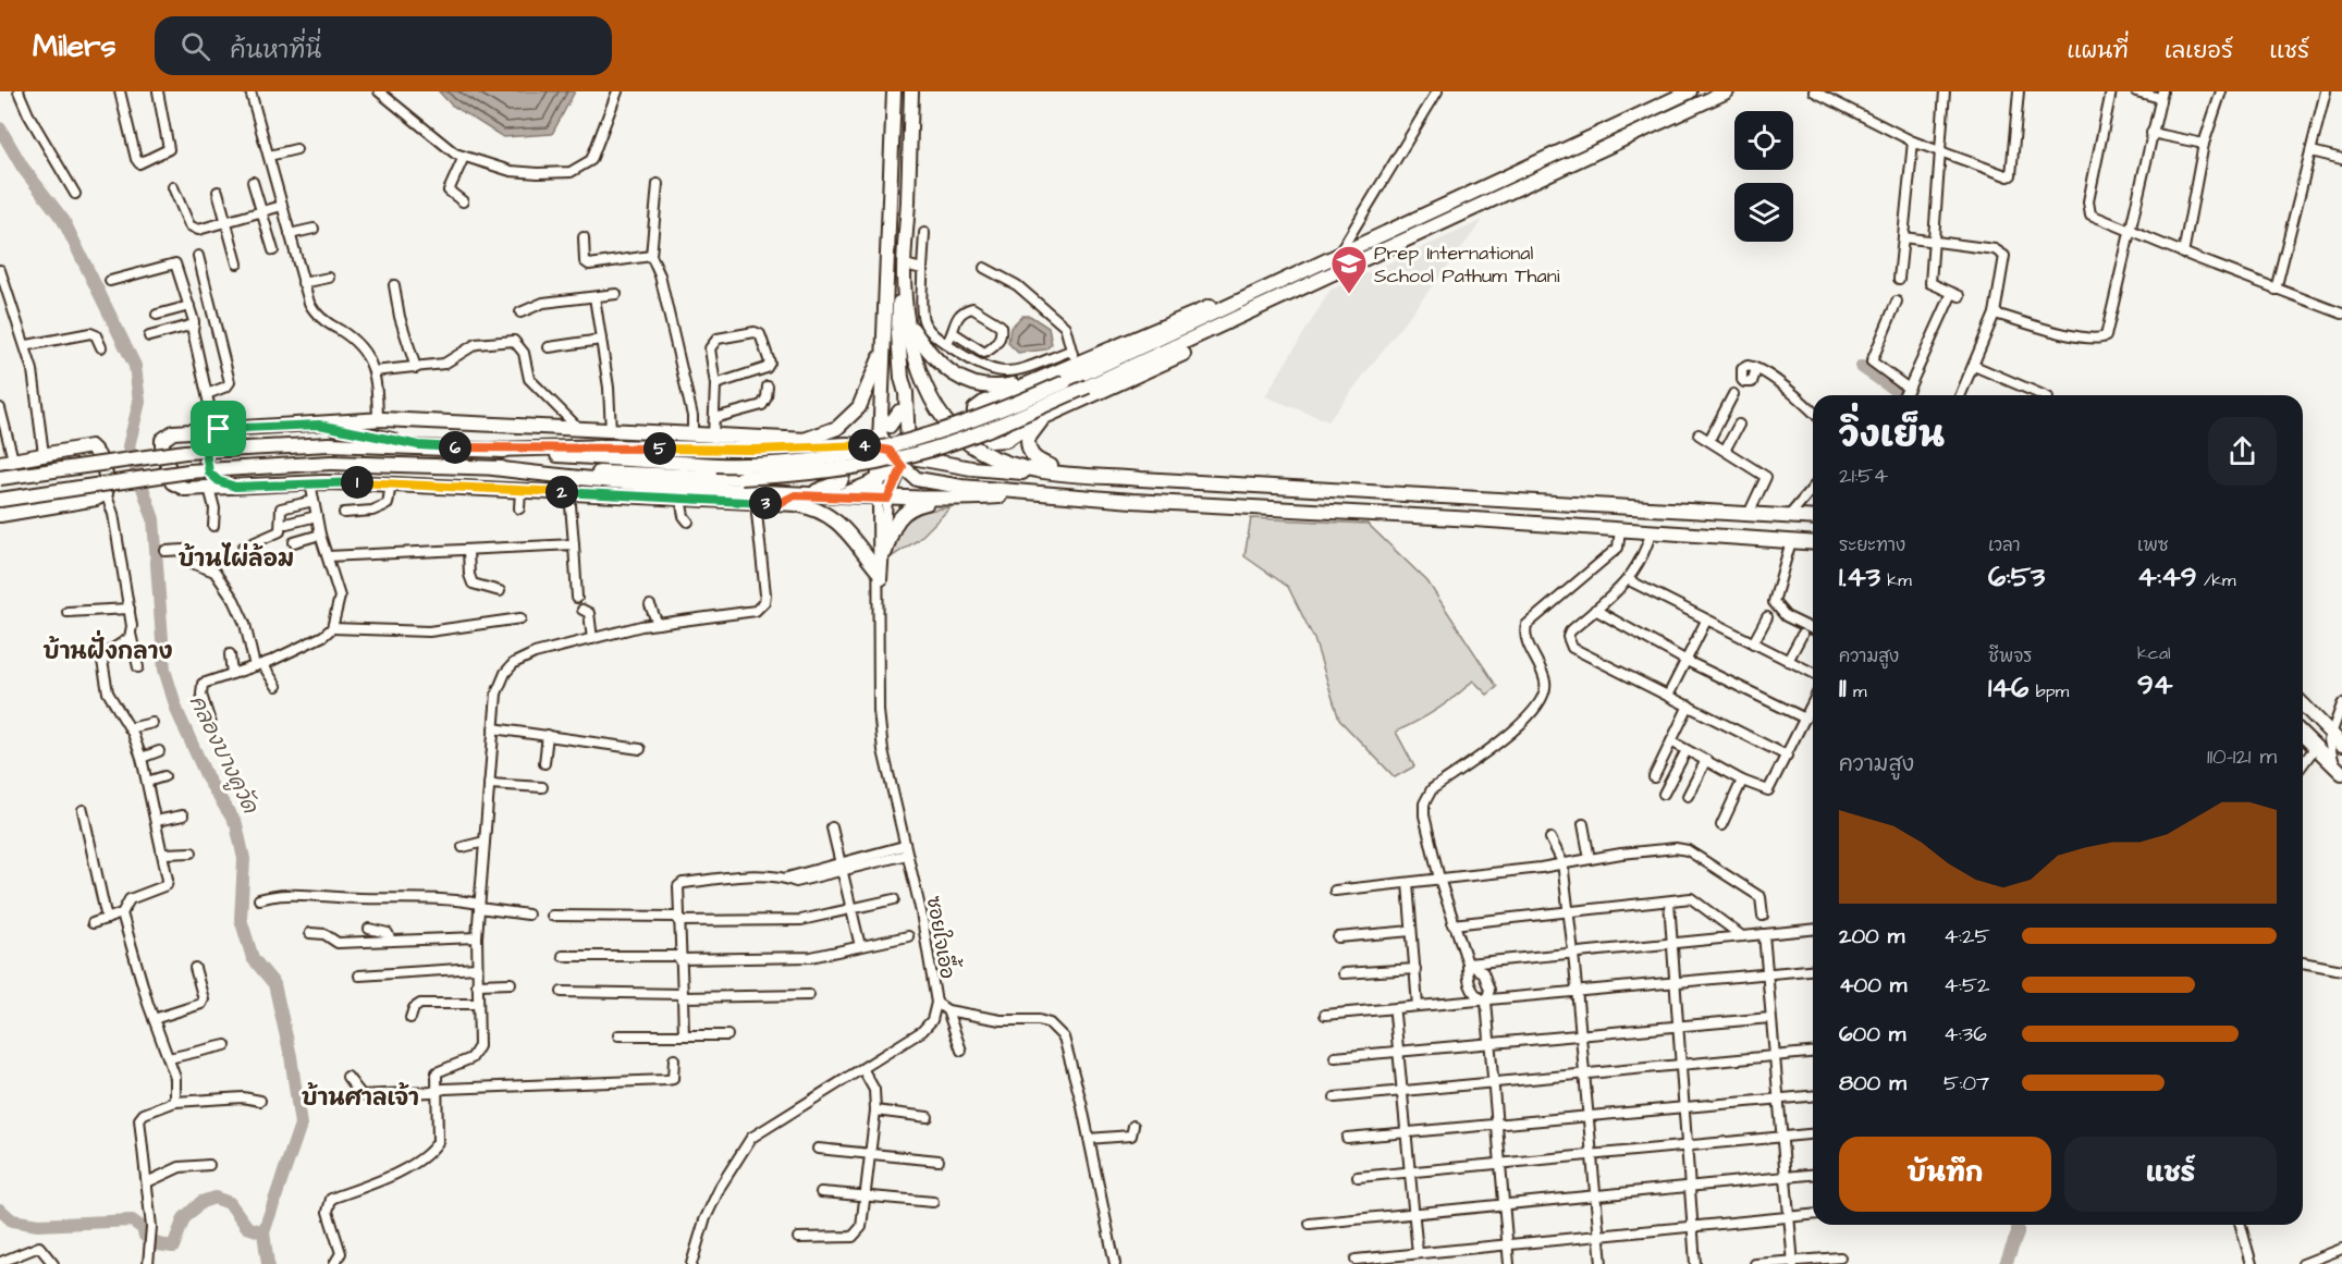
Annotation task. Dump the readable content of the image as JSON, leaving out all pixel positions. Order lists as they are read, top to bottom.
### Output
{
  "streets": {
    "street": ["ซอยใจเอื้อ"]
  },
  "districts": ["บ้านไผ่ล้อม", "บ้านฝั่งกลาง", "บ้านศาลเจ้า"],
  "water": ["คลองบางคูวัด"],
  "places": {
    "school or university": ["Prep International School Pathum Thani"]
  },
  "page": {
    "header": "Milers",
    "search": "ค้นหาที่นี่",
    "nav": ["แผนที่", "เลเยอร์", "แชร์"],
    "heading": ["วิ่งเย็น", "21:54"],
    "pins": [
      "4",
      "6",
      "5",
      "1",
      "2",
      "3"
    ],
    "stats": [
      ["ระยะทาง", "1.43 km"],
      ["เวลา", "6:53"],
      ["เพซ", "4:49 /km"],
      ["ความสูง", "11 m"],
      ["ชีพจร", "146 bpm"],
      ["kcal", "94"]
    ],
    "chart": ["ความสูง", "110–121 m"],
    "list": [
      {
        "name": "200 m",
        "note": "4:25"
      },
      {
        "name": "400 m",
        "note": "4:52"
      },
      {
        "name": "600 m",
        "note": "4:36"
      },
      {
        "name": "800 m",
        "note": "5:07"
      }
    ],
    "buttons": ["บันทึก", "แชร์"]
  }
}
